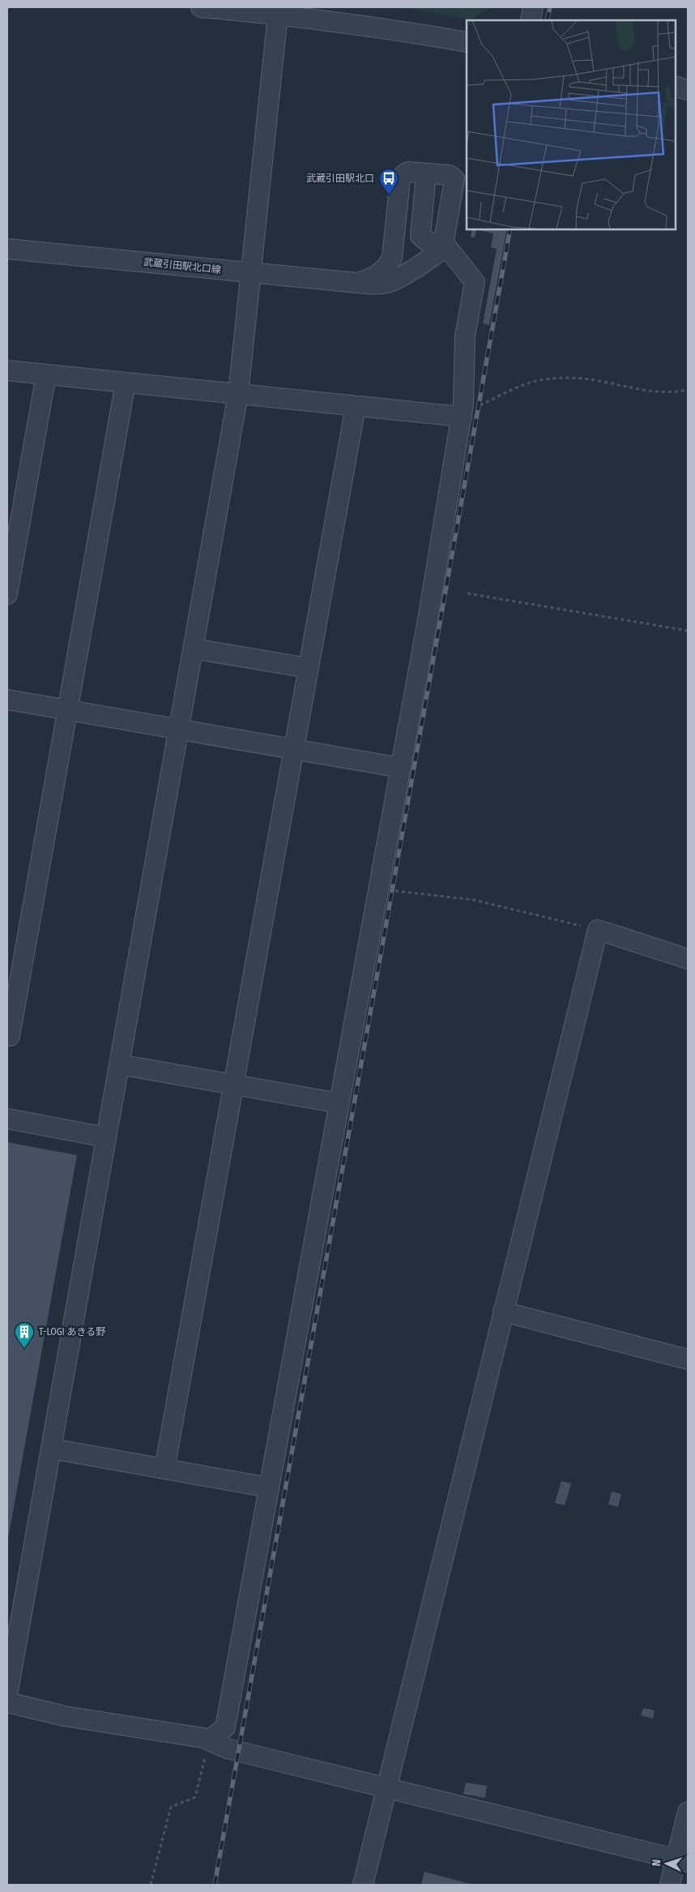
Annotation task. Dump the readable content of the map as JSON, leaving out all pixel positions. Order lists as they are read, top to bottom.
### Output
{
  "streets": {
    "street": ["武蔵引田駅北口線"]
  },
  "places": {
    "bus stop": ["武蔵引田駅北口"],
    "building": ["T-LOGI あきる野"]
  },
  "north": "left"
}
